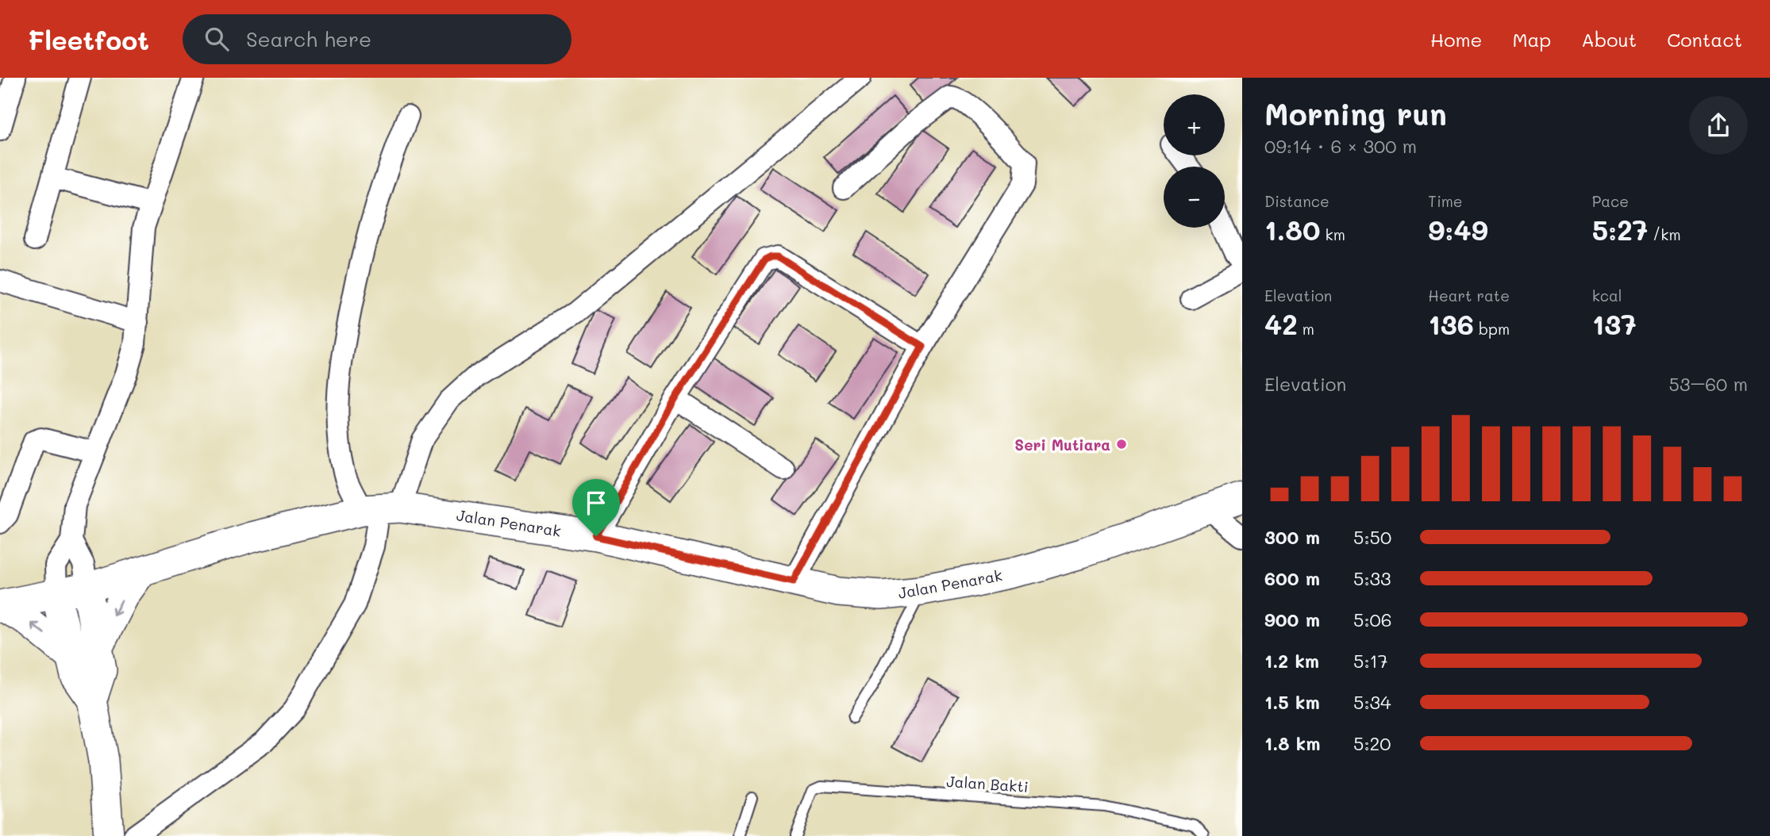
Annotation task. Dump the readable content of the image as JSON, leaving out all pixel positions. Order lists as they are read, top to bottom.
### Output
{
  "streets": {
    "street": ["Jalan Penarak"],
    "lane": ["Jalan Bakti"]
  },
  "places": ["Seri Mutiara"],
  "page": {
    "header": "Fleetfoot",
    "search": "Search here",
    "nav": [
      "Home",
      "Map",
      "About",
      "Contact"
    ],
    "heading": ["Morning run", "09:14 · 6 × 300 m"],
    "map_buttons": ["+", "−"],
    "stats": [
      ["Distance", "1.80 km"],
      ["Time", "9:49"],
      ["Pace", "5:27 /km"],
      ["Elevation", "42 m"],
      ["Heart rate", "136 bpm"],
      ["kcal", "137"]
    ],
    "chart": ["Elevation", "53–60 m"],
    "list": [
      {
        "name": "300 m",
        "note": "5:50"
      },
      {
        "name": "600 m",
        "note": "5:33"
      },
      {
        "name": "900 m",
        "note": "5:06"
      },
      {
        "name": "1.2 km",
        "note": "5:17"
      },
      {
        "name": "1.5 km",
        "note": "5:34"
      },
      {
        "name": "1.8 km",
        "note": "5:20"
      }
    ]
  }
}
